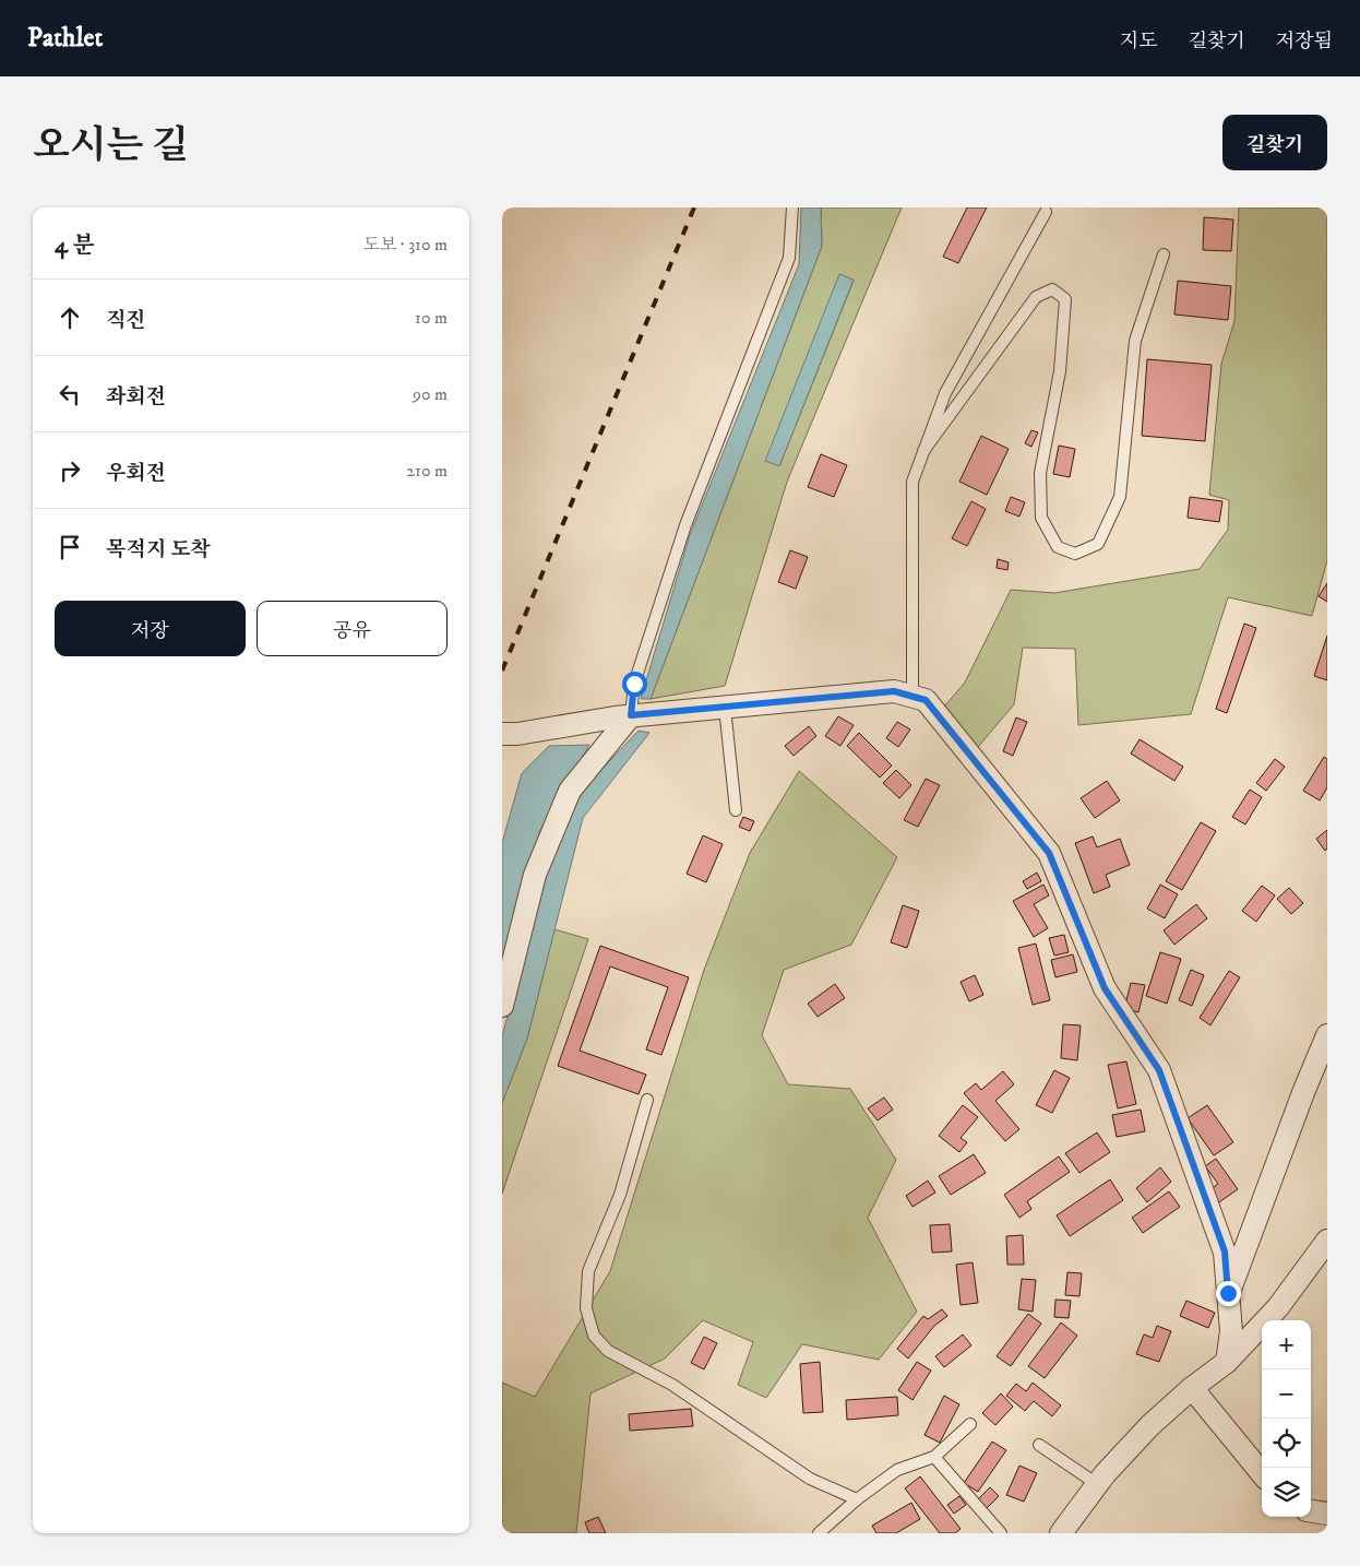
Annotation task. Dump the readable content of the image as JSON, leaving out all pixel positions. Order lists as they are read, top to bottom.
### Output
{
  "page": {
    "header": "Pathlet",
    "nav": ["지도", "길찾기", "저장됨"],
    "title": "오시는 길",
    "buttons": [
      "길찾기",
      ["저장", "공유"]
    ],
    "heading": ["4 분", "도보 · 310 m"],
    "list": [
      ["직진", "10 m"],
      ["좌회전", "90 m"],
      ["우회전", "210 m"],
      "목적지 도착"
    ],
    "map_buttons": ["+", "−"]
  }
}
